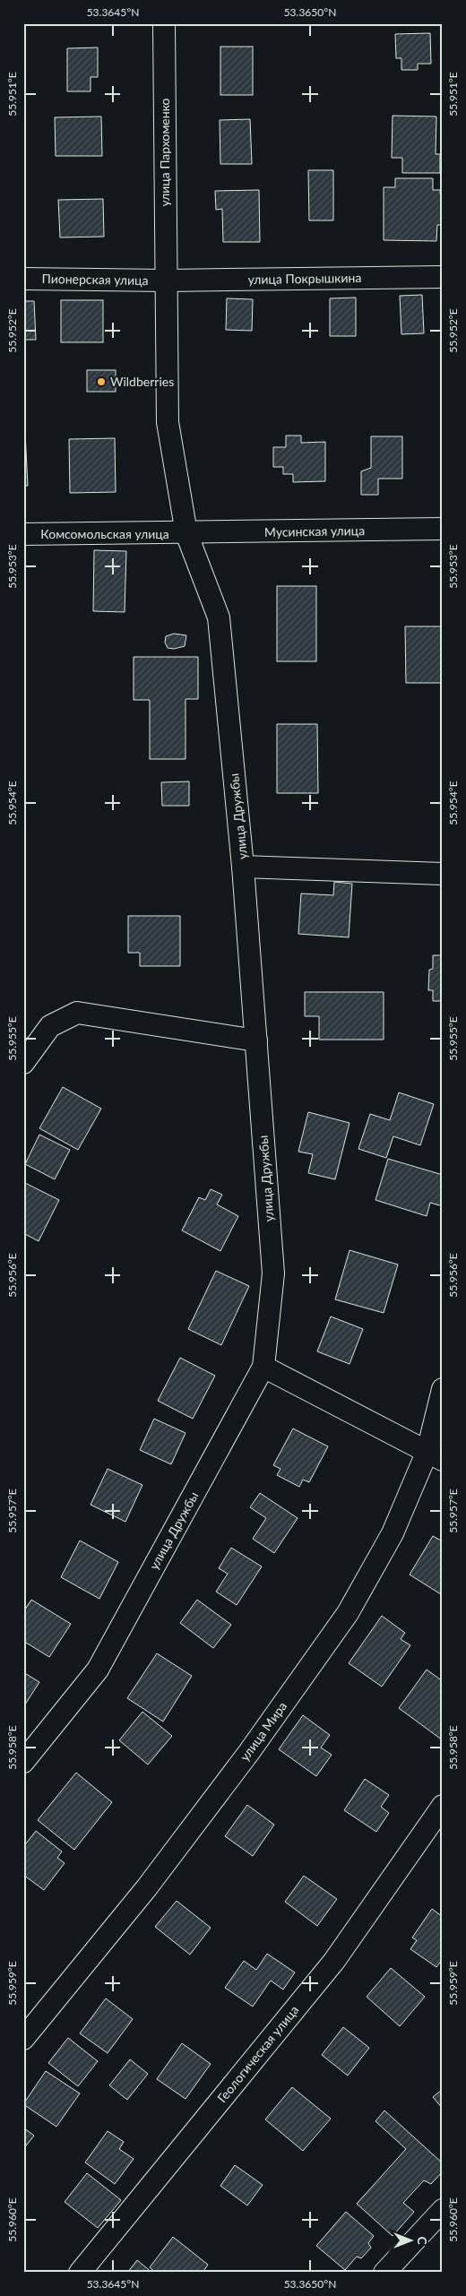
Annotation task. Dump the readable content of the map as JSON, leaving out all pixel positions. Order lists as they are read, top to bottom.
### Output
{
  "streets": {
    "street": [
      "улица Пархоменко",
      "улица Покрышкина",
      "Пионерская улица",
      "Мусинская улица",
      "Комсомольская улица",
      "улица Дружбы",
      "улица Мира",
      "Геологическая улица"
    ]
  },
  "crossings": [
    ["улица Пархоменко", "улица Покрышкина"],
    ["улица Пархоменко", "Пионерская улица"],
    ["улица Пархоменко", "Мусинская улица"],
    ["улица Пархоменко", "Комсомольская улица"],
    ["улица Пархоменко", "улица Дружбы"],
    ["улица Покрышкина", "Пионерская улица"],
    ["Мусинская улица", "Комсомольская улица"],
    ["Мусинская улица", "улица Дружбы"],
    ["Комсомольская улица", "улица Дружбы"]
  ],
  "places": ["Wildberries"],
  "north": "right",
  "coordinates": [
    "53.3645°N",
    "53.3650°N",
    "55.951°E",
    "55.952°E",
    "55.953°E",
    "55.954°E",
    "55.955°E",
    "55.956°E",
    "55.957°E",
    "55.958°E",
    "55.959°E",
    "55.960°E"
  ]
}
